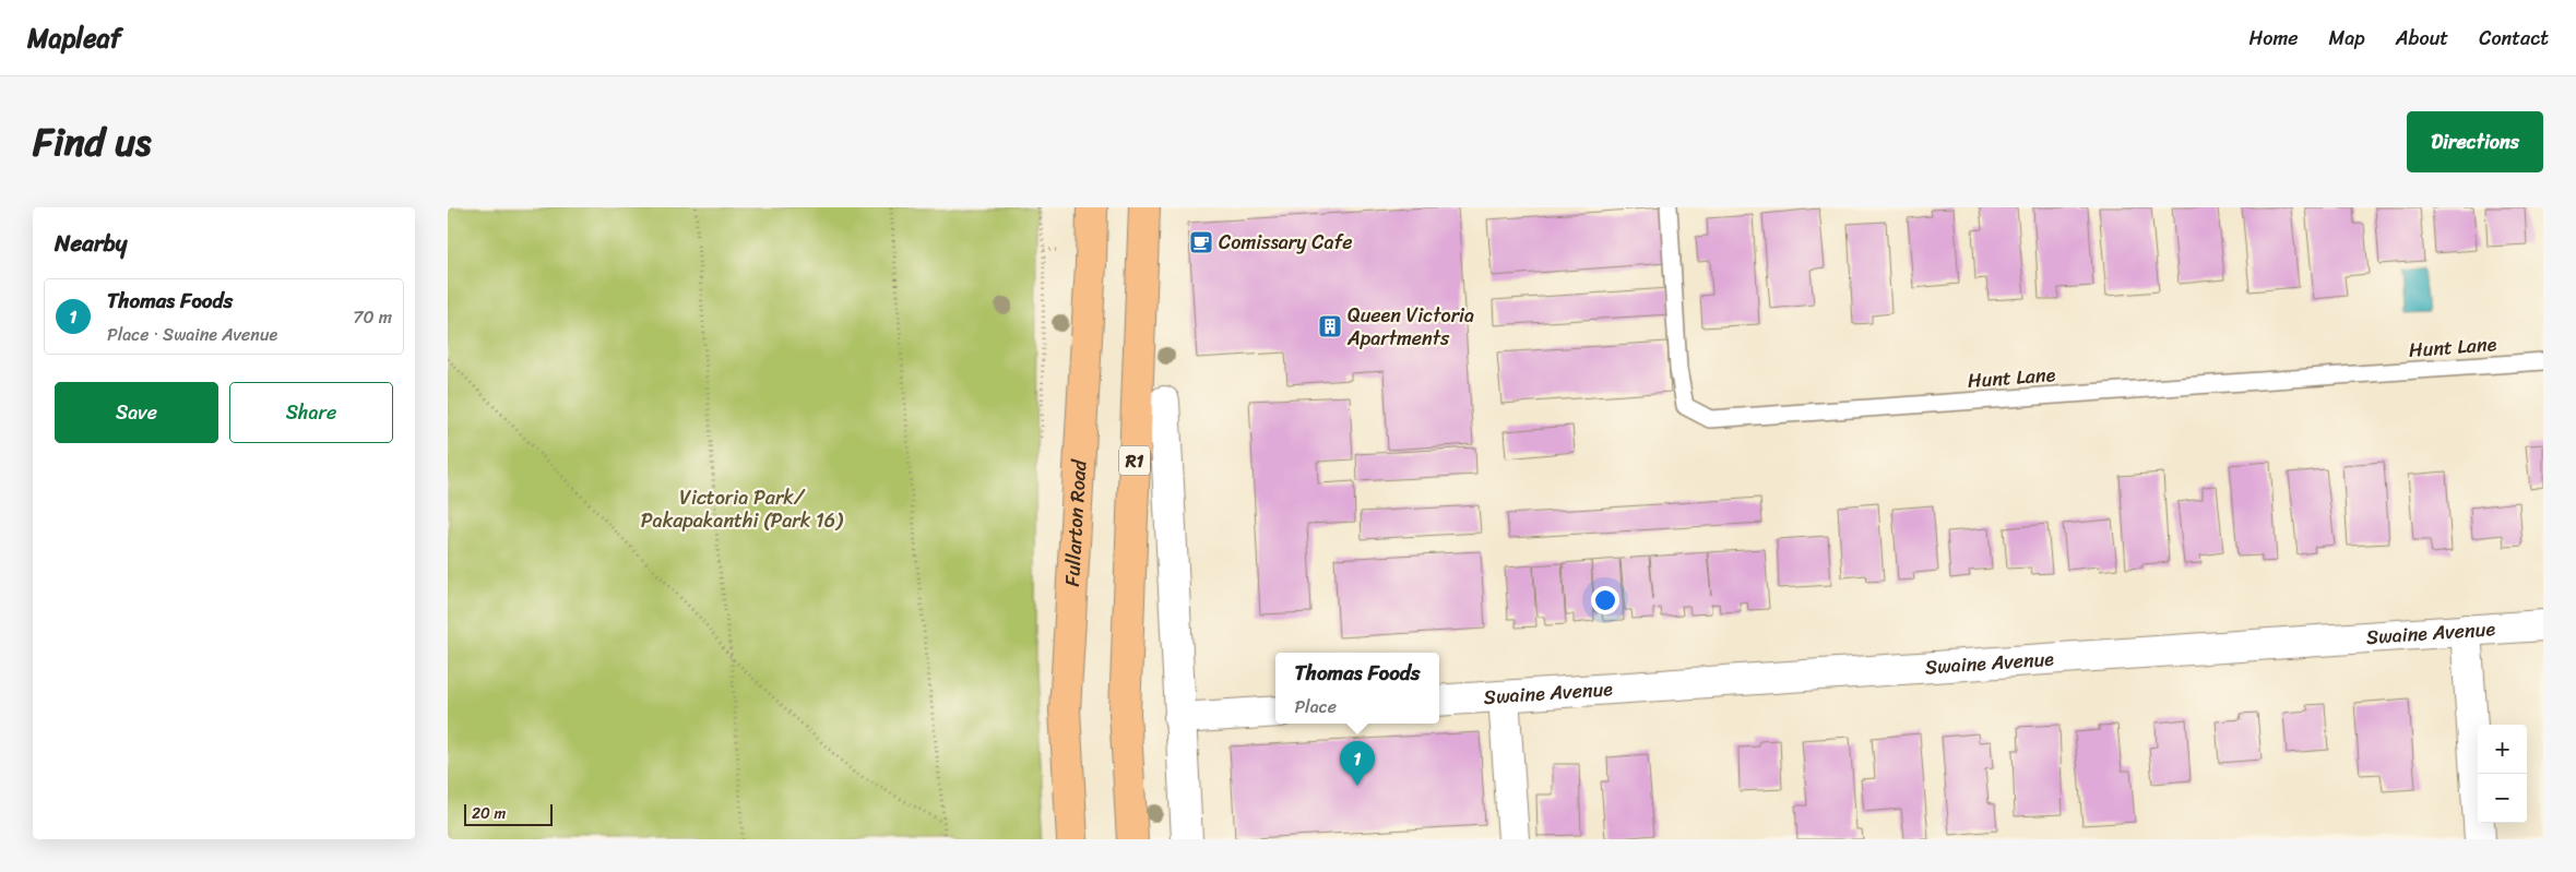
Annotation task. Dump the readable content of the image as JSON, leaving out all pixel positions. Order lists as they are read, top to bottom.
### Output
{
  "streets": {
    "highway": ["R1", "Fullarton Road"],
    "street": ["Swaine Avenue"],
    "lane": ["Hunt Lane"]
  },
  "parks": ["Victoria Park/ Pakapakanthi (Park 16)"],
  "places": {
    "cafe": ["Comissary Cafe"],
    "building": ["Queen Victoria Apartments"]
  },
  "scale_bar": "20 m",
  "page": {
    "header": "Mapleaf",
    "nav": [
      "Home",
      "Map",
      "About",
      "Contact"
    ],
    "title": "Find us",
    "buttons": [
      "Directions",
      ["Save", "Share"]
    ],
    "heading": "Nearby",
    "list": [
      {
        "mark": "1",
        "name": "Thomas Foods",
        "note": "Place · Swaine Avenue",
        "value": "70 m"
      }
    ],
    "popup": ["Thomas Foods", "Place"],
    "map_buttons": ["+", "−"],
    "pins": "1",
    "scale": "20 m"
  }
}
